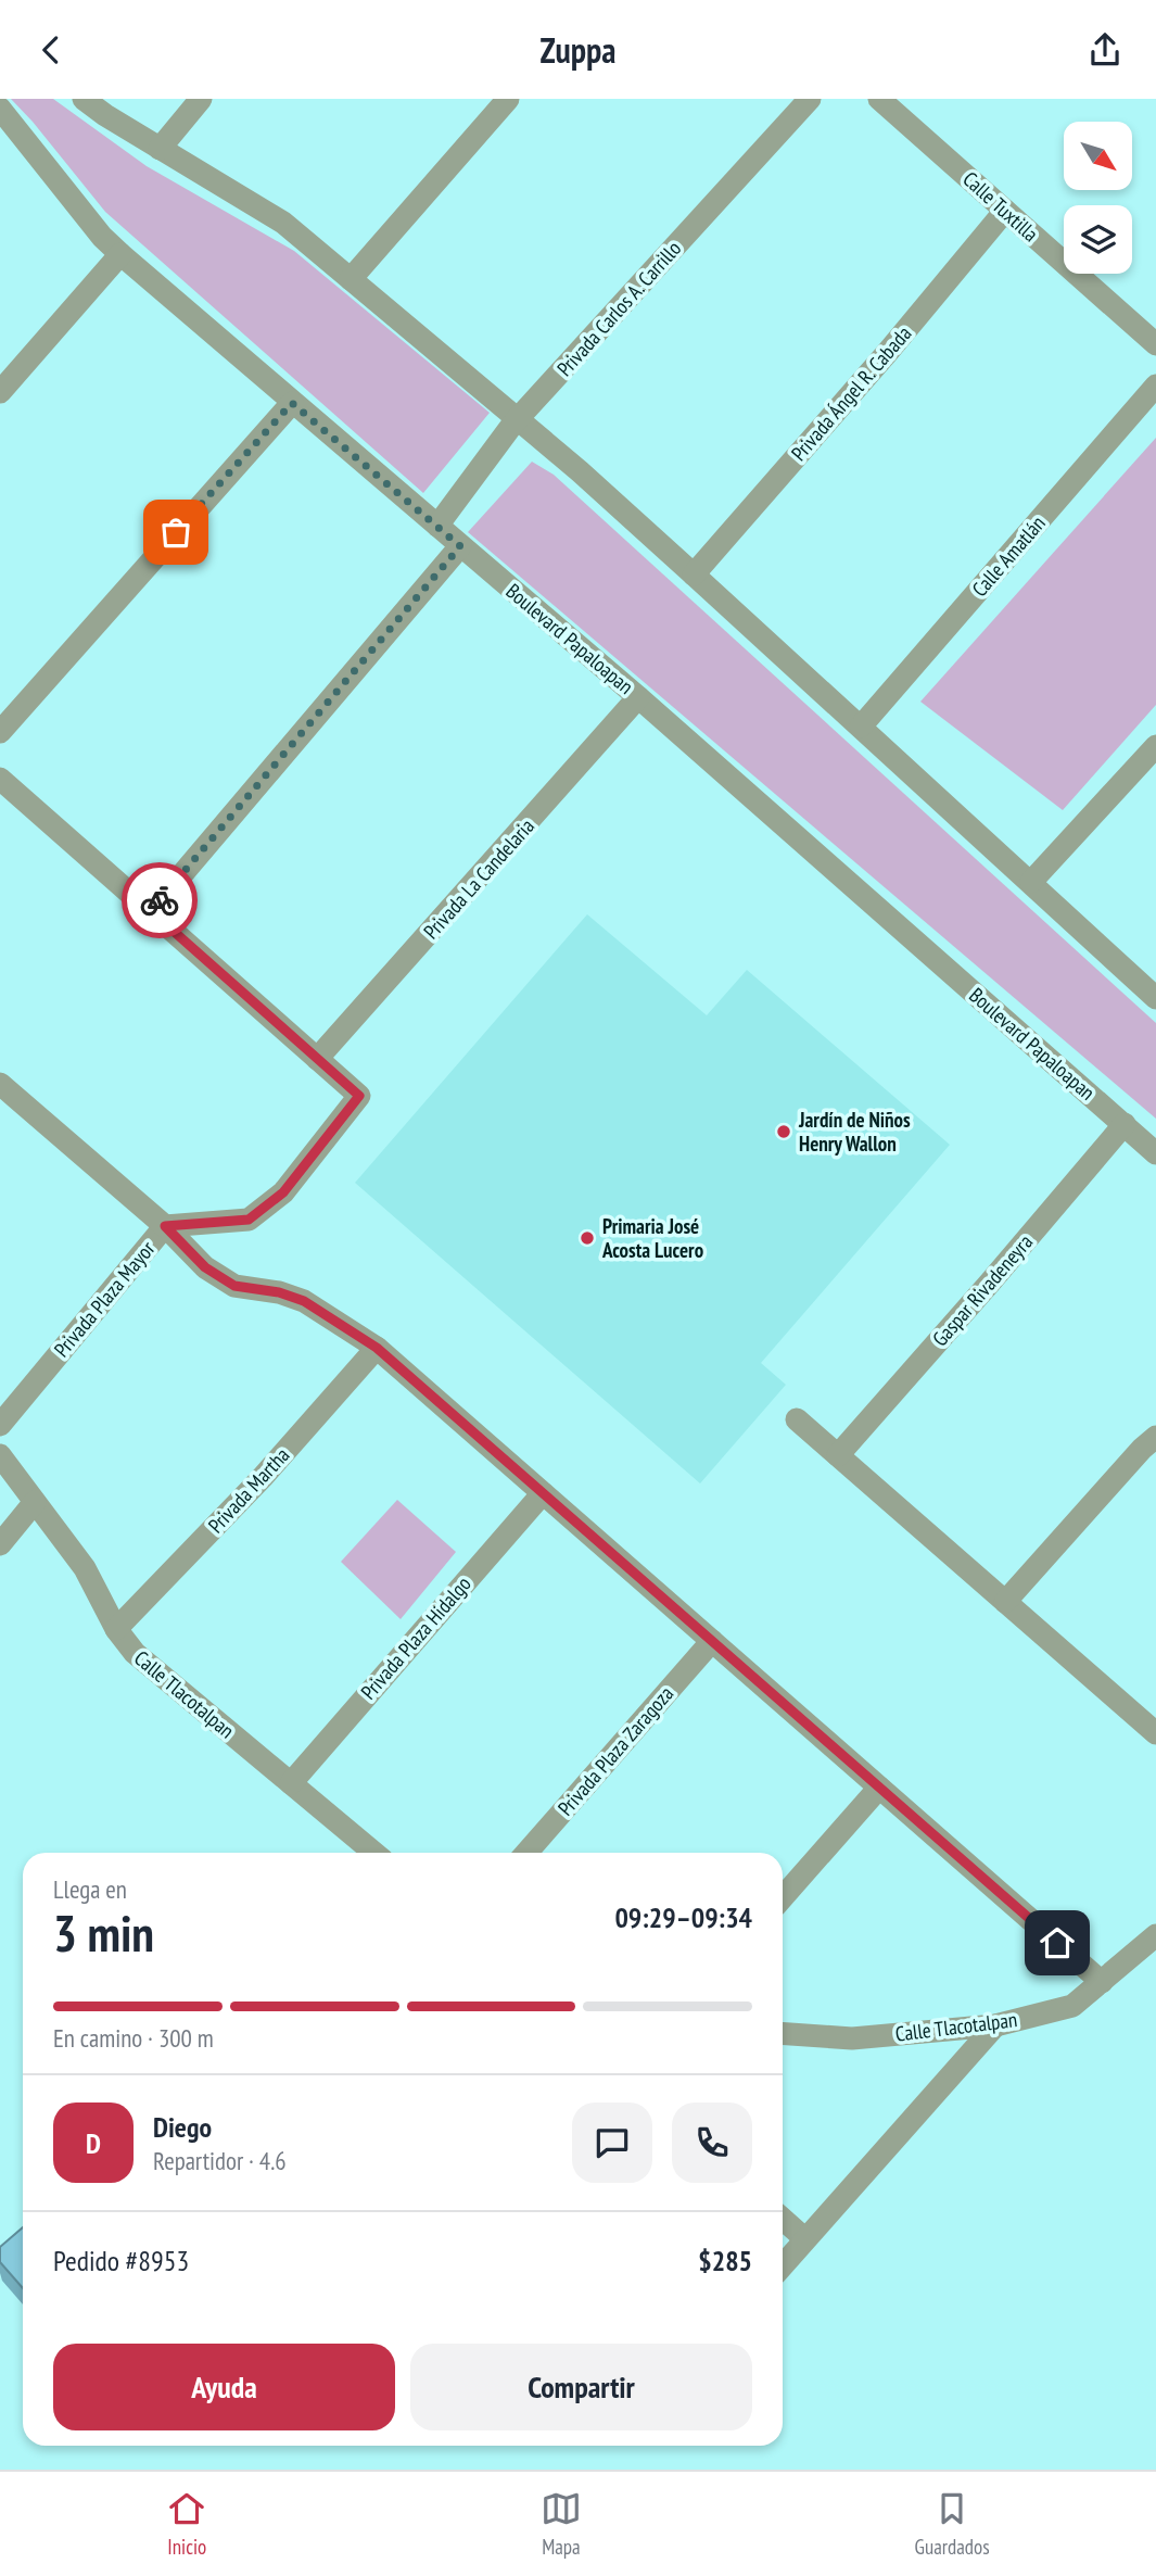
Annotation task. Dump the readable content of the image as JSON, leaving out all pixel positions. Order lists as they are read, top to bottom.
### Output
{
  "streets": {
    "street": [
      "Calle Tuxtilla",
      "Privada Carlos A. Carrillo",
      "Privada Ángel R. Cabada",
      "Calle Amatlán",
      "Boulevard Papaloapan",
      "Privada La Candelaria",
      "Gaspar Rivadeneyra",
      "Privada Plaza Mayor",
      "Privada Martha",
      "Privada Plaza Hidalgo",
      "Calle Tlacotalpan",
      "Privada Plaza Zaragoza"
    ]
  },
  "crossings": [
    ["Calle Tuxtilla", "Privada Ángel R. Cabada"],
    ["Privada Carlos A. Carrillo", "Boulevard Papaloapan"],
    ["Boulevard Papaloapan", "Privada La Candelaria"],
    ["Boulevard Papaloapan", "Gaspar Rivadeneyra"],
    ["Privada La Candelaria", "Privada Plaza Mayor"],
    ["Privada Martha", "Calle Tlacotalpan"],
    ["Privada Plaza Hidalgo", "Calle Tlacotalpan"]
  ],
  "places": ["Jardín de Niños Henry Wallon", "Primaria José Acosta Lucero"],
  "north": "bottom right",
  "page": {
    "header": "Zuppa",
    "heading": ["3 min", "Llega en", "09:29–09:34"],
    "panel": [
      "Diego",
      "Repartidor · 4.6",
      "Pedido #8953",
      "$285"
    ],
    "bar": "En camino · 300 m",
    "round": "D",
    "buttons": ["Ayuda", "Compartir"],
    "tabs": ["Inicio", "Mapa", "Guardados"]
  }
}
